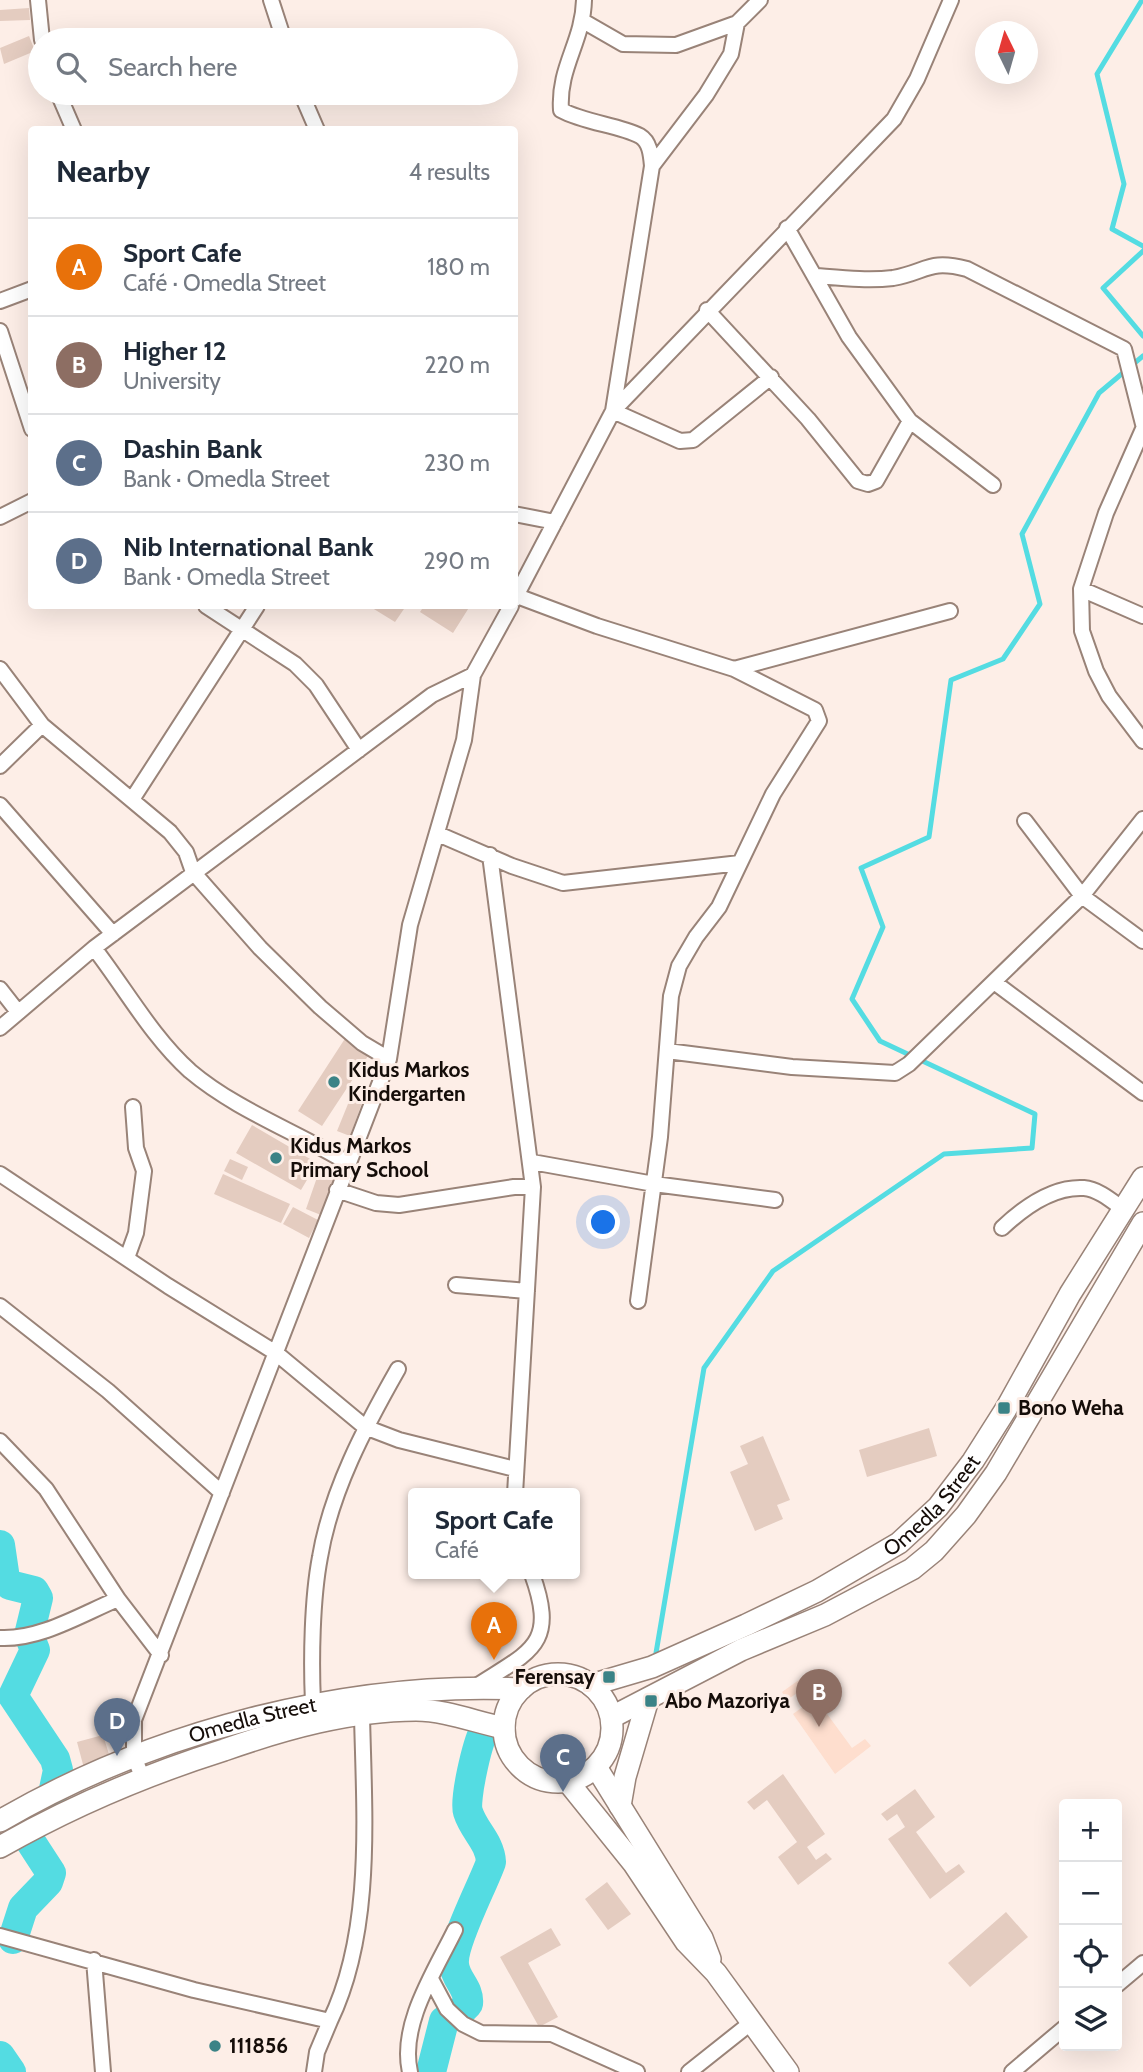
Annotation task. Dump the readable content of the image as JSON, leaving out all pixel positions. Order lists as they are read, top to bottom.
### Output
{
  "streets": {
    "main road": ["Omedla Street"]
  },
  "places": {
    "other": ["Kidus Markos Kindergarten", "Kidus Markos Primary School", "111856"],
    "transit": ["Bono Weha", "Ferensay", "Abo Mazoriya"]
  },
  "north": "top",
  "page": {
    "search": "Search here",
    "heading": ["Nearby", "4 results"],
    "list": [
      {
        "mark": "A",
        "name": "Sport Cafe",
        "note": "Café · Omedla Street",
        "value": "180 m"
      },
      {
        "mark": "B",
        "name": "Higher 12",
        "note": "University",
        "value": "220 m"
      },
      {
        "mark": "C",
        "name": "Dashin Bank",
        "note": "Bank · Omedla Street",
        "value": "230 m"
      },
      {
        "mark": "D",
        "name": "Nib International Bank",
        "note": "Bank · Omedla Street",
        "value": "290 m"
      }
    ],
    "popup": ["Sport Cafe", "Café"],
    "pins": [
      "A",
      "B",
      "D",
      "C"
    ],
    "map_buttons": ["+", "−"]
  }
}
